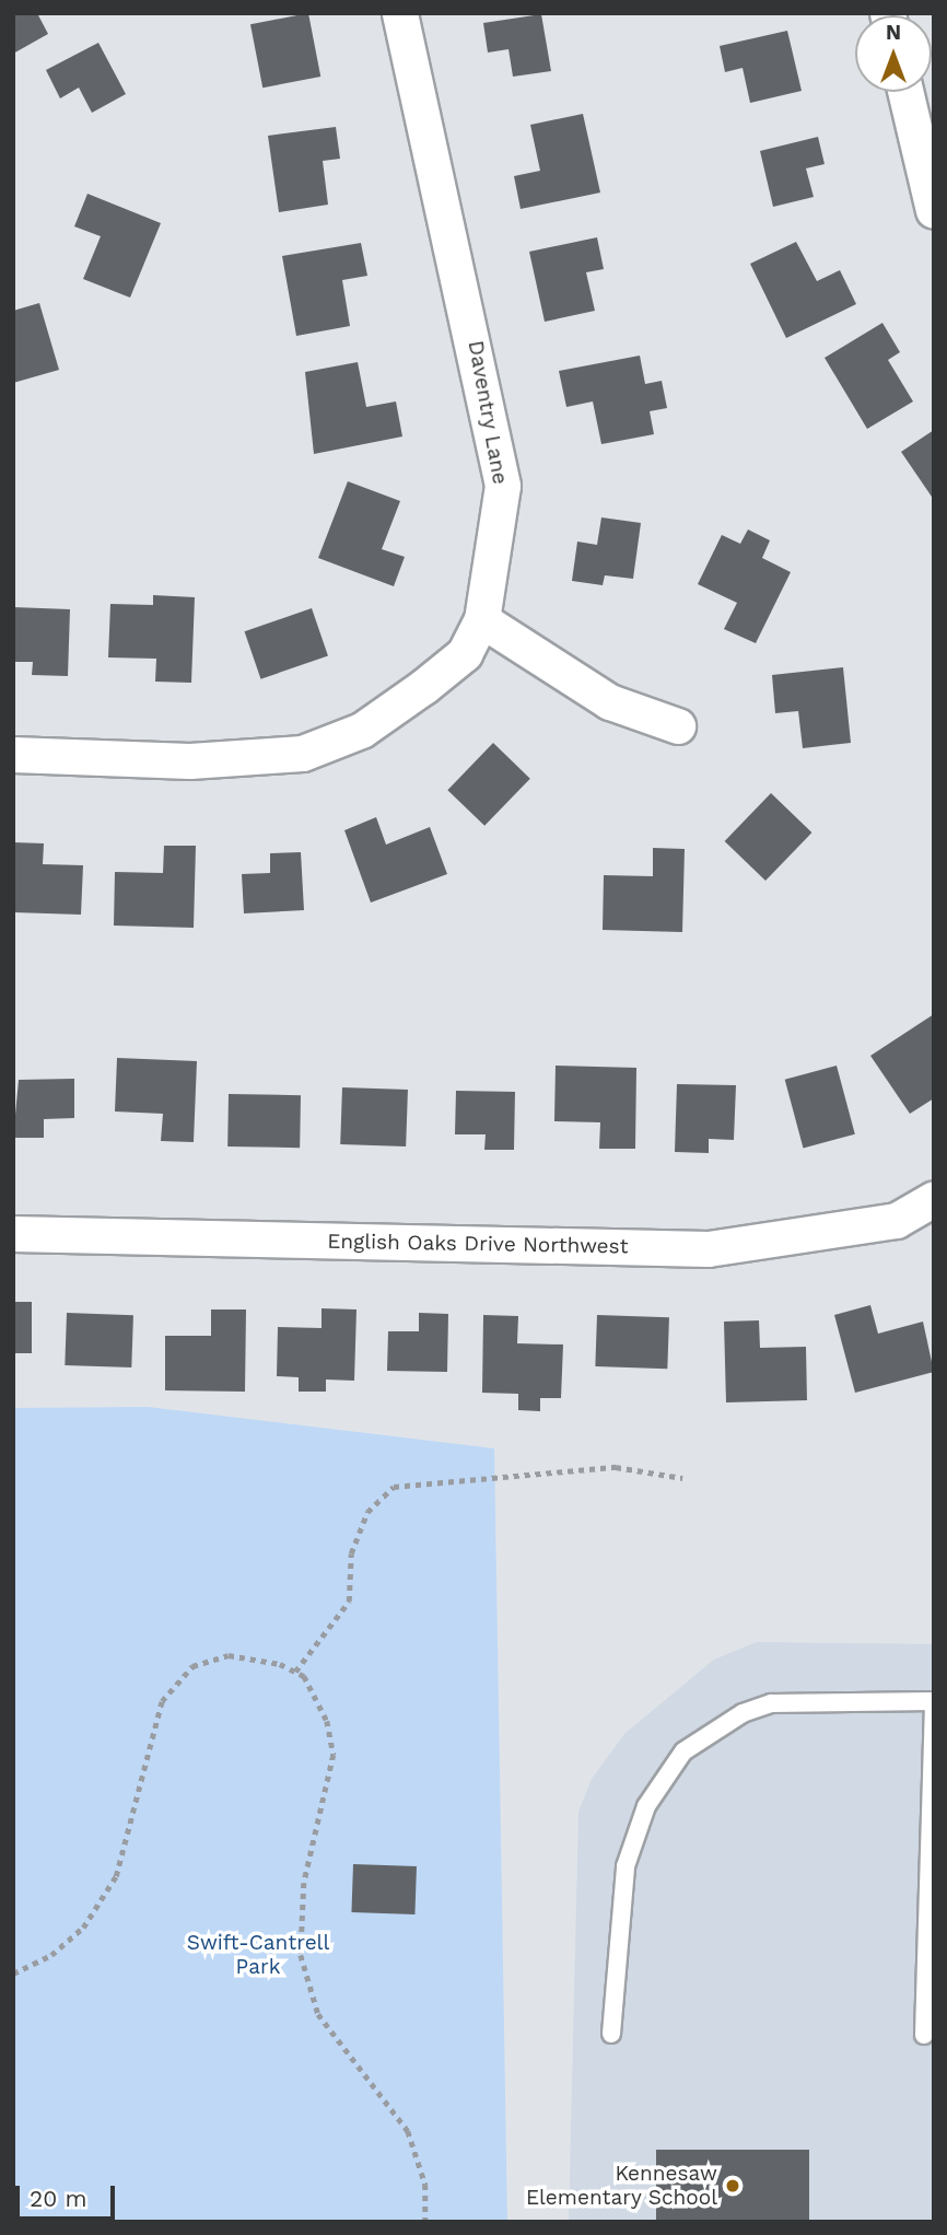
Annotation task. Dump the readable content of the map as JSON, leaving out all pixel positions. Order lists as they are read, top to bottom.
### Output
{
  "streets": {
    "street": ["Daventry Lane", "English Oaks Drive Northwest"]
  },
  "parks": ["Swift-Cantrell Park"],
  "places": ["Kennesaw Elementary School"],
  "scale_bar": "20 m",
  "north": "top"
}
